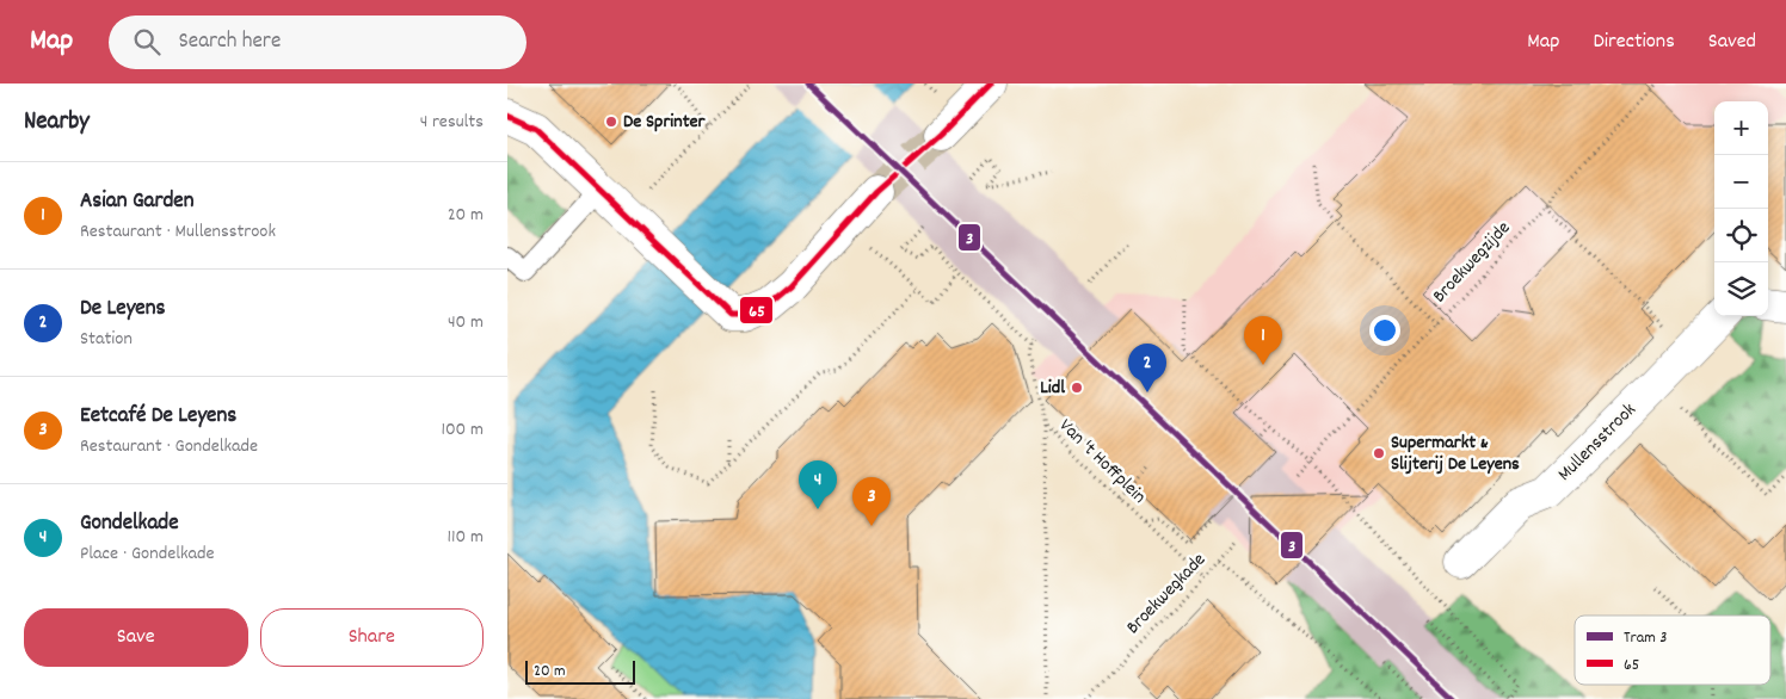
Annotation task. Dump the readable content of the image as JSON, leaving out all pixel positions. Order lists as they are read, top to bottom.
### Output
{
  "streets": {
    "street": ["Mullensstrook"],
    "path": ["Broekwegzijde", "Van 't Hoffplein", "Broekwegkade"]
  },
  "crossings": [
    ["Van 't Hoffplein", "Broekwegkade"]
  ],
  "places": ["De Sprinter", "Lidl", "Supermarkt & Slijterij De Leyens"],
  "lines": ["tram line 3", "transit line 65"],
  "legend": ["Tram 3", "65"],
  "scale_bar": "20 m",
  "page": {
    "header": "Map",
    "search": "Search here",
    "nav": ["Map", "Directions", "Saved"],
    "heading": ["Nearby", "4 results"],
    "map_buttons": ["+", "−"],
    "list": [
      {
        "mark": "1",
        "name": "Asian Garden",
        "note": "Restaurant · Mullensstrook",
        "value": "20 m"
      },
      {
        "mark": "2",
        "name": "De Leyens",
        "note": "Station",
        "value": "40 m"
      },
      {
        "mark": "3",
        "name": "Eetcafé De Leyens",
        "note": "Restaurant · Gondelkade",
        "value": "100 m"
      },
      {
        "mark": "4",
        "name": "Gondelkade",
        "note": "Place · Gondelkade",
        "value": "110 m"
      }
    ],
    "pins": [
      "1",
      "2",
      "4",
      "3"
    ],
    "buttons": ["Save", "Share"],
    "scale": "20 m"
  }
}
